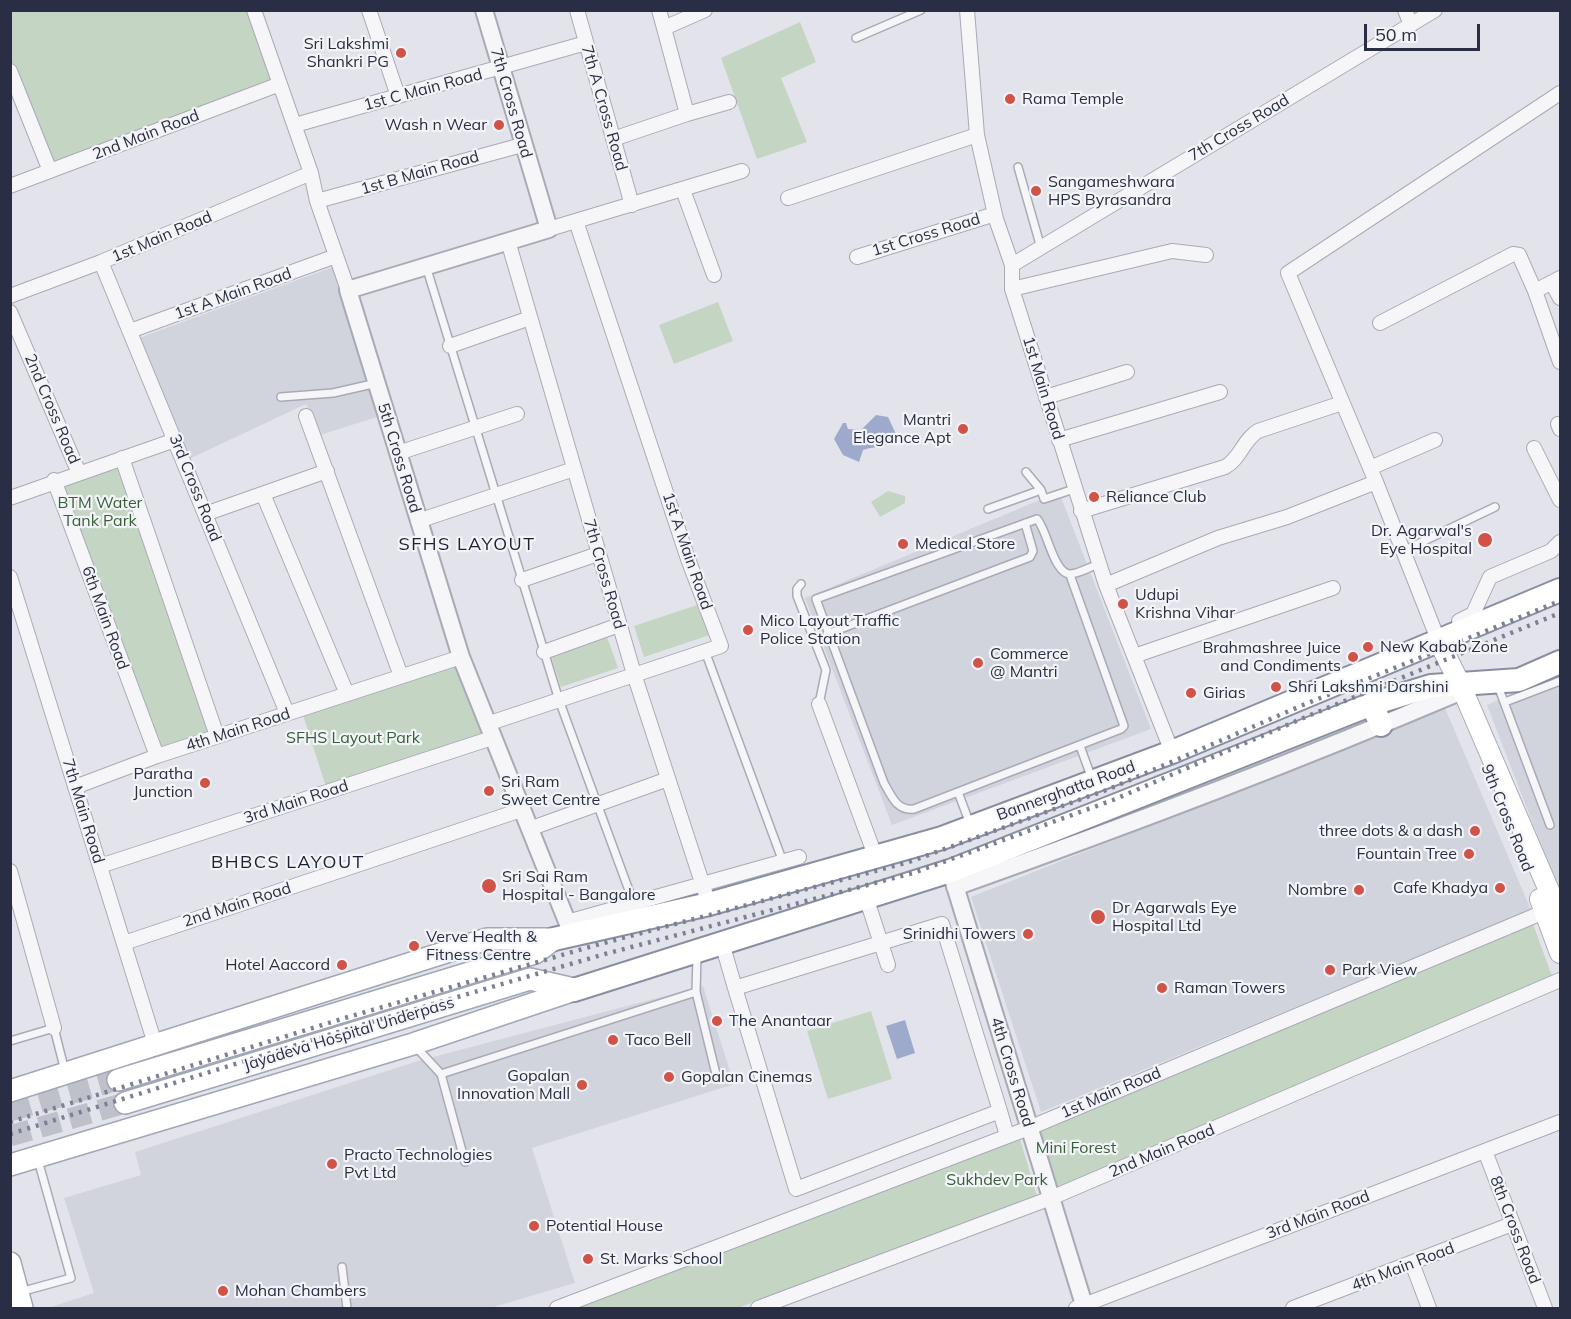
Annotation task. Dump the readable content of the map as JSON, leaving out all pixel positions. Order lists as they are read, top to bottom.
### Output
{
  "streets": {
    "highway": ["Bannerghatta Road"],
    "main road": ["9th Cross Road", "Jayadeva Hospital Underpass"],
    "street": [
      "1st C Main Road",
      "7th Cross Road",
      "7th A Cross Road",
      "2nd Main Road",
      "1st B Main Road",
      "1st Cross Road",
      "1st Main Road",
      "1st A Main Road",
      "2nd Cross Road",
      "5th Cross Road",
      "3rd Cross Road",
      "6th Main Road",
      "4th Main Road",
      "3rd Main Road",
      "7th Main Road",
      "4th Cross Road",
      "8th Cross Road"
    ]
  },
  "crossings": [
    ["1st C Main Road", "7th Cross Road"],
    ["1st C Main Road", "7th A Cross Road"],
    ["1st C Main Road", "5th Cross Road"],
    ["7th Cross Road", "1st B Main Road"],
    ["7th Cross Road", "1st Main Road"],
    ["7th Cross Road", "Bannerghatta Road"],
    ["2nd Main Road", "5th Cross Road"],
    ["2nd Main Road", "7th Main Road"],
    ["2nd Main Road", "4th Cross Road"],
    ["1st B Main Road", "5th Cross Road"],
    ["1st Cross Road", "1st Main Road"],
    ["1st Main Road", "5th Cross Road"],
    ["1st Main Road", "3rd Cross Road"],
    ["1st Main Road", "Bannerghatta Road"],
    ["1st Main Road", "9th Cross Road"],
    ["1st Main Road", "4th Cross Road"],
    ["1st A Main Road", "5th Cross Road"],
    ["1st A Main Road", "3rd Cross Road"],
    ["5th Cross Road", "4th Main Road"],
    ["5th Cross Road", "Bannerghatta Road"],
    ["5th Cross Road", "3rd Main Road"],
    ["5th Cross Road", "Jayadeva Hospital Underpass"],
    ["3rd Cross Road", "4th Main Road"],
    ["6th Main Road", "4th Main Road"],
    ["4th Main Road", "7th Main Road"],
    ["4th Main Road", "8th Cross Road"],
    ["Bannerghatta Road", "9th Cross Road"],
    ["Bannerghatta Road", "Jayadeva Hospital Underpass"],
    ["Bannerghatta Road", "4th Cross Road"],
    ["3rd Main Road", "7th Main Road"],
    ["3rd Main Road", "4th Cross Road"],
    ["3rd Main Road", "8th Cross Road"]
  ],
  "districts": ["SFHS LAYOUT", "BHBCS LAYOUT"],
  "parks": [
    "BTM Water Tank Park",
    "SFHS Layout Park",
    "Mini Forest",
    "Sukhdev Park"
  ],
  "places": [
    "Sri Lakshmi Shankri PG",
    "Rama Temple",
    "Wash n Wear",
    "Sangameshwara HPS Byrasandra",
    "Mantri Elegance Apt",
    "Reliance Club",
    "Dr. Agarwal's Eye Hospital",
    "Medical Store",
    "Udupi Krishna Vihar",
    "Mico Layout Traffic Police Station",
    "New Kabab Zone",
    "Brahmashree Juice and Condiments",
    "Commerce @ Mantri",
    "Shri Lakshmi Darshini",
    "Girias",
    "Paratha Junction",
    "Sri Ram Sweet Centre",
    "three dots & a dash",
    "Fountain Tree",
    "Sri Sai Ram Hospital - Bangalore",
    "Cafe Khadya",
    "Nombre",
    "Dr Agarwals Eye Hospital Ltd",
    "Srinidhi Towers",
    "Verve Health & Fitness Centre",
    "Hotel Aaccord",
    "Park View",
    "Raman Towers",
    "The Anantaar",
    "Taco Bell",
    "Gopalan Cinemas",
    "Gopalan Innovation Mall",
    "Practo Technologies Pvt Ltd",
    "Potential House",
    "St. Marks School",
    "Mohan Chambers"
  ],
  "scale_bar": "50 m"
}
